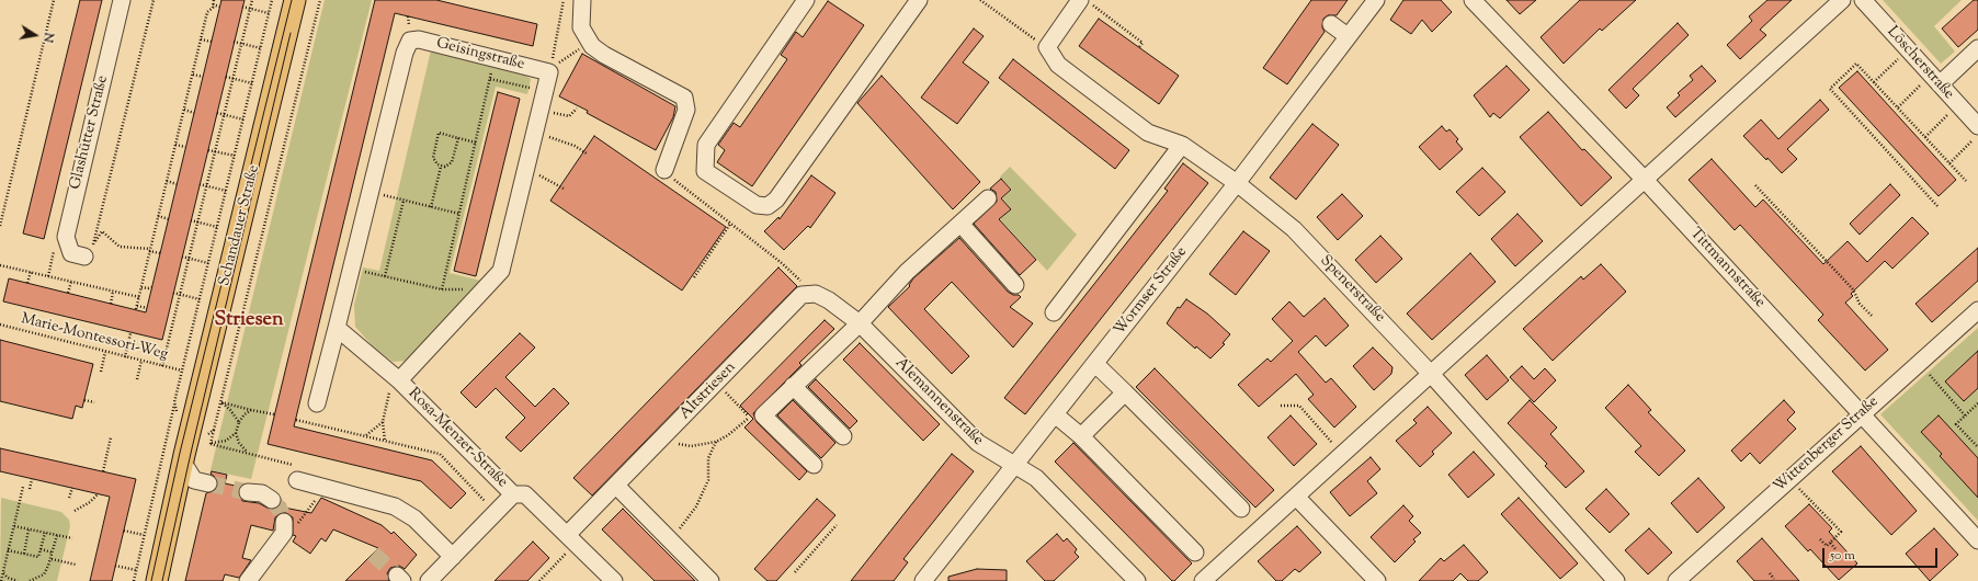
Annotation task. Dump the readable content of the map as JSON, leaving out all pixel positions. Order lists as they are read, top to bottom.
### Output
{
  "streets": {
    "main road": ["Schandauer Straße"],
    "street": [
      "Geisingstraße",
      "Löscherstraße",
      "Glashütter Straße",
      "Tittmannstraße",
      "Spenerstraße",
      "Wormser Straße",
      "Altstriesen",
      "Alemannenstraße",
      "Rosa-Menzer-Straße",
      "Wittenberger Straße"
    ],
    "path": ["Marie-Montessori-Weg"]
  },
  "crossings": [
    ["Tittmannstraße", "Wittenberger Straße"],
    ["Spenerstraße", "Wormser Straße"],
    ["Wormser Straße", "Alemannenstraße"],
    ["Altstriesen", "Alemannenstraße"],
    ["Altstriesen", "Rosa-Menzer-Straße"]
  ],
  "districts": ["Striesen"],
  "scale_bar": "50 m",
  "north": "right"
}
